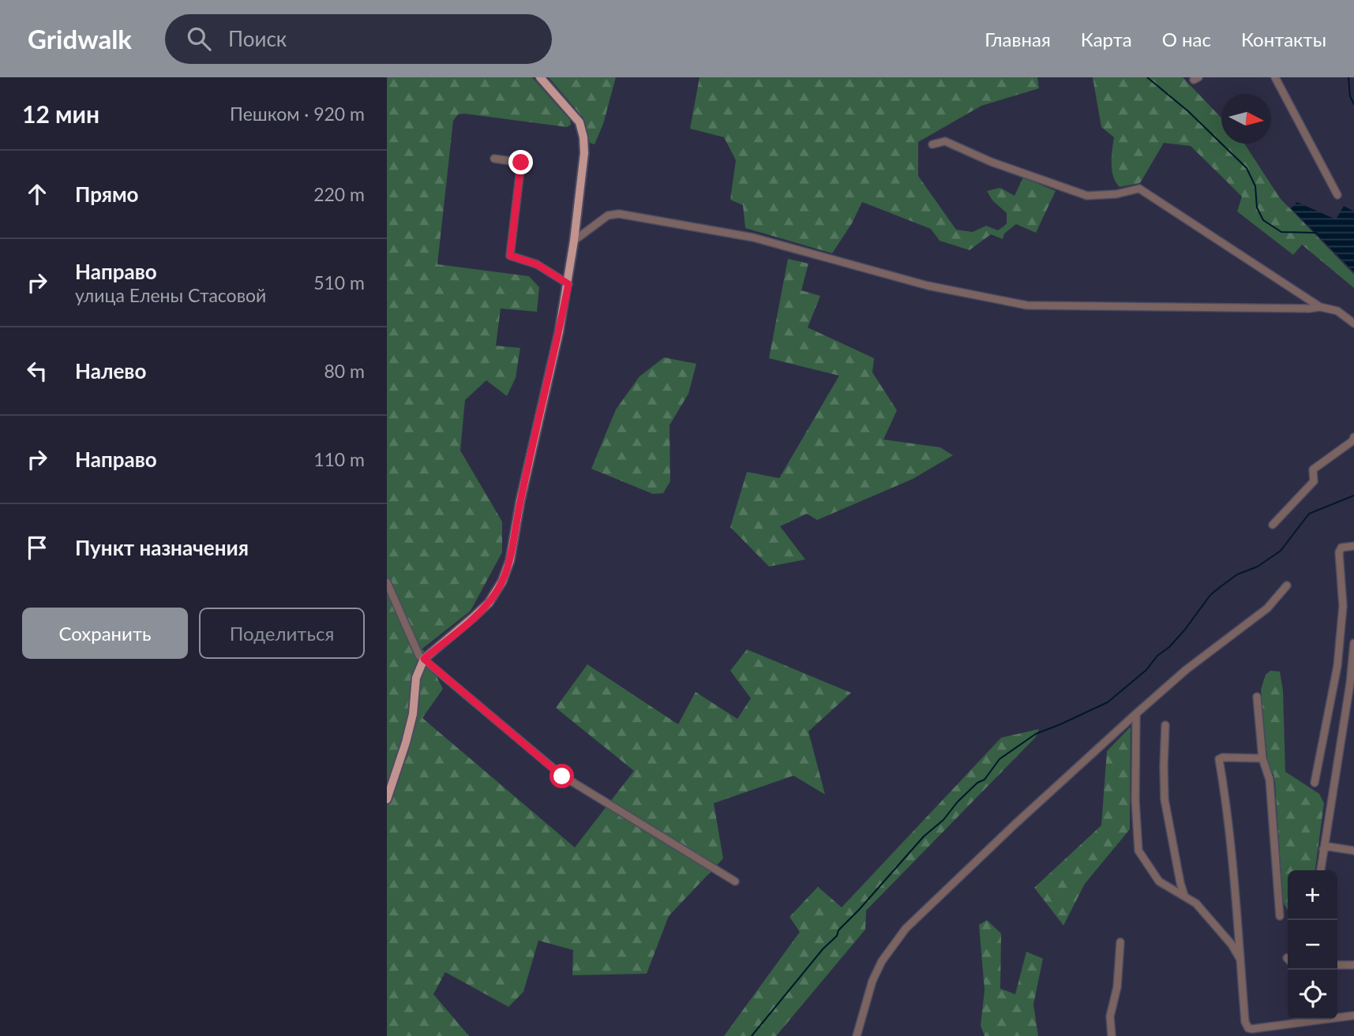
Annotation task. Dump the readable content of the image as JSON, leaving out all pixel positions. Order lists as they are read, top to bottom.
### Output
{
  "north": "right",
  "page": {
    "header": "Gridwalk",
    "search": "Поиск",
    "nav": [
      "Главная",
      "Карта",
      "О нас",
      "Контакты"
    ],
    "heading": ["12 мин", "Пешком · 920 m"],
    "list": [
      ["Прямо", "220 m"],
      ["Направо", "улица Елены Стасовой", "510 m"],
      ["Налево", "80 m"],
      ["Направо", "110 m"],
      "Пункт назначения"
    ],
    "buttons": ["Сохранить", "Поделиться"],
    "map_buttons": ["+", "−"]
  }
}
